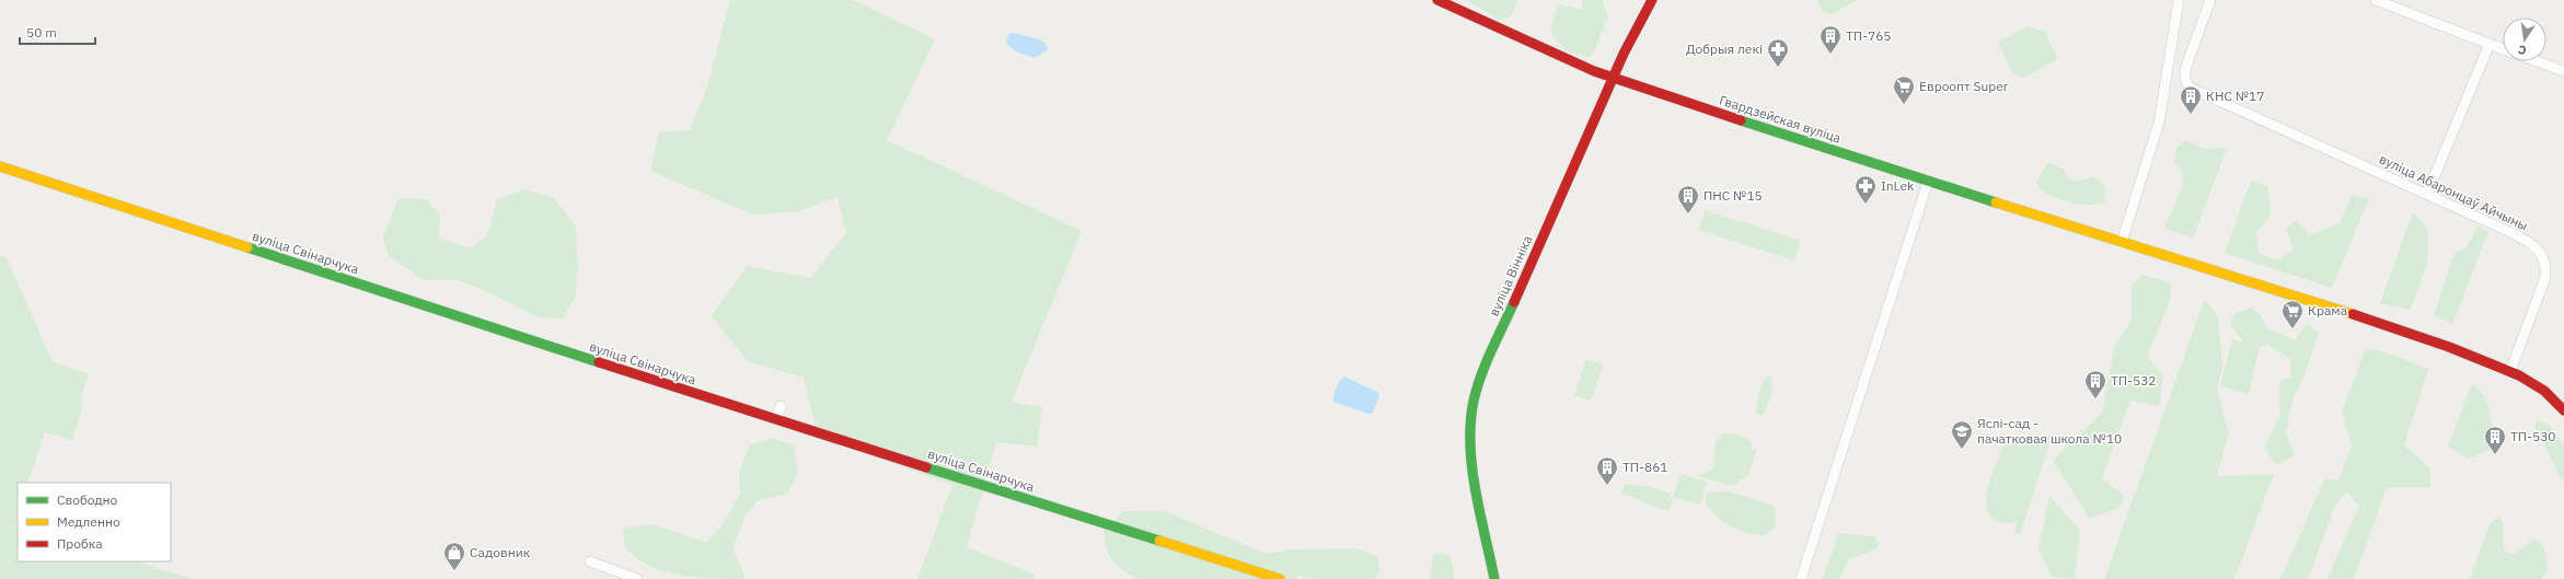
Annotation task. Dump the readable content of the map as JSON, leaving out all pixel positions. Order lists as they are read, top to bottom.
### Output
{
  "streets": {
    "street": [
      "Гвардзейская вуліца",
      "вуліца Абаронцаў Айчыны",
      "вуліца Свінарчука",
      "вуліца Вінніка"
    ]
  },
  "crossings": [
    ["Гвардзейская вуліца", "вуліца Вінніка"]
  ],
  "places": {
    "building": [
      "ТП-765",
      "КНС №17",
      "ПНС №15",
      "ТП-532",
      "ТП-530",
      "ТП-861"
    ],
    "pharmacy": ["Добрыя лекі", "InLek"],
    "supermarket": ["Евроопт Super", "Крама"],
    "school or university": ["Яслі-сад - пачатковая школа №10"],
    "shop": ["Садовник"]
  },
  "legend": ["Свободно", "Медленно", "Пробка"],
  "scale_bar": "50 m",
  "north": "bottom"
}
